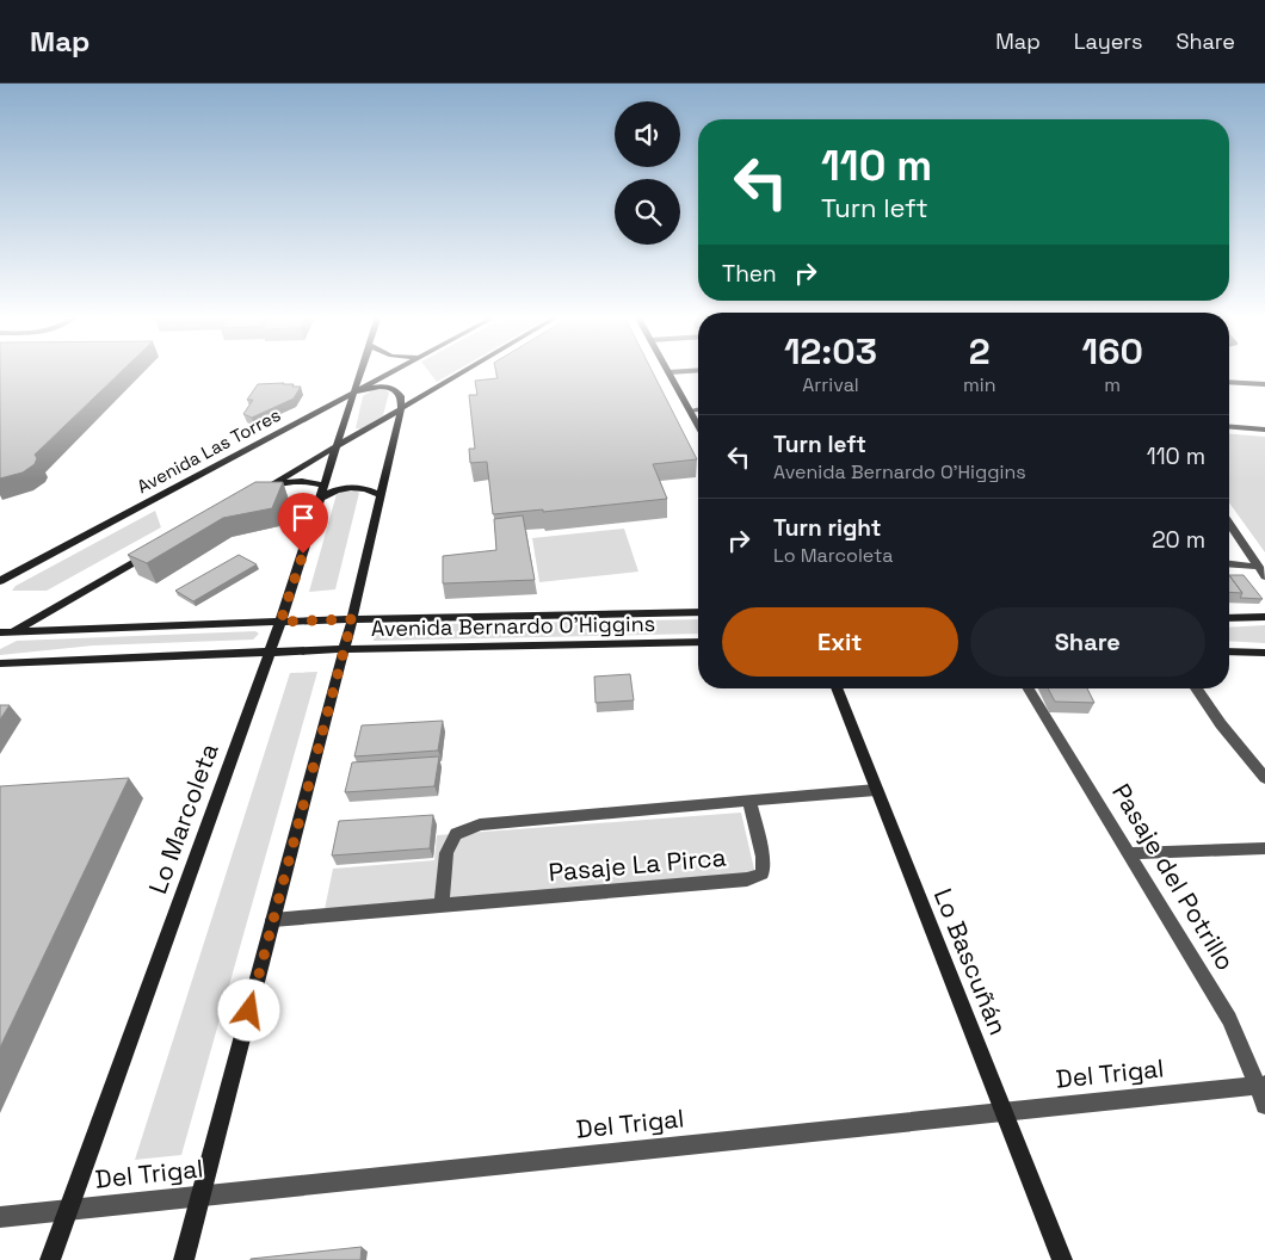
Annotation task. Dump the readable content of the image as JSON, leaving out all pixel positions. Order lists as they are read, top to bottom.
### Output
{
  "streets": {
    "main road": [
      "Avenida Las Torres",
      "Avenida Bernardo O'Higgins",
      "Lo Marcoleta",
      "Lo Bascuñán"
    ],
    "street": ["Pasaje La Pirca", "Pasaje del Potrillo", "Del Trigal"]
  },
  "crossings": [
    ["Avenida Las Torres", "Lo Marcoleta"],
    ["Avenida Bernardo O'Higgins", "Lo Marcoleta"],
    ["Lo Marcoleta", "Del Trigal"],
    ["Pasaje del Potrillo", "Del Trigal"],
    ["Lo Bascuñán", "Del Trigal"]
  ],
  "page": {
    "header": "Map",
    "nav": ["Map", "Layers", "Share"],
    "turn": ["110 m", "Turn left"],
    "then": "Then",
    "eta": [
      "12:03",
      "Arrival",
      "2",
      "min",
      "160",
      "m"
    ],
    "list": [
      {
        "name": "Turn left",
        "note": "Avenida Bernardo O'Higgins",
        "value": "110 m"
      },
      {
        "name": "Turn right",
        "note": "Lo Marcoleta",
        "value": "20 m"
      }
    ],
    "buttons": ["Exit", "Share"]
  }
}
